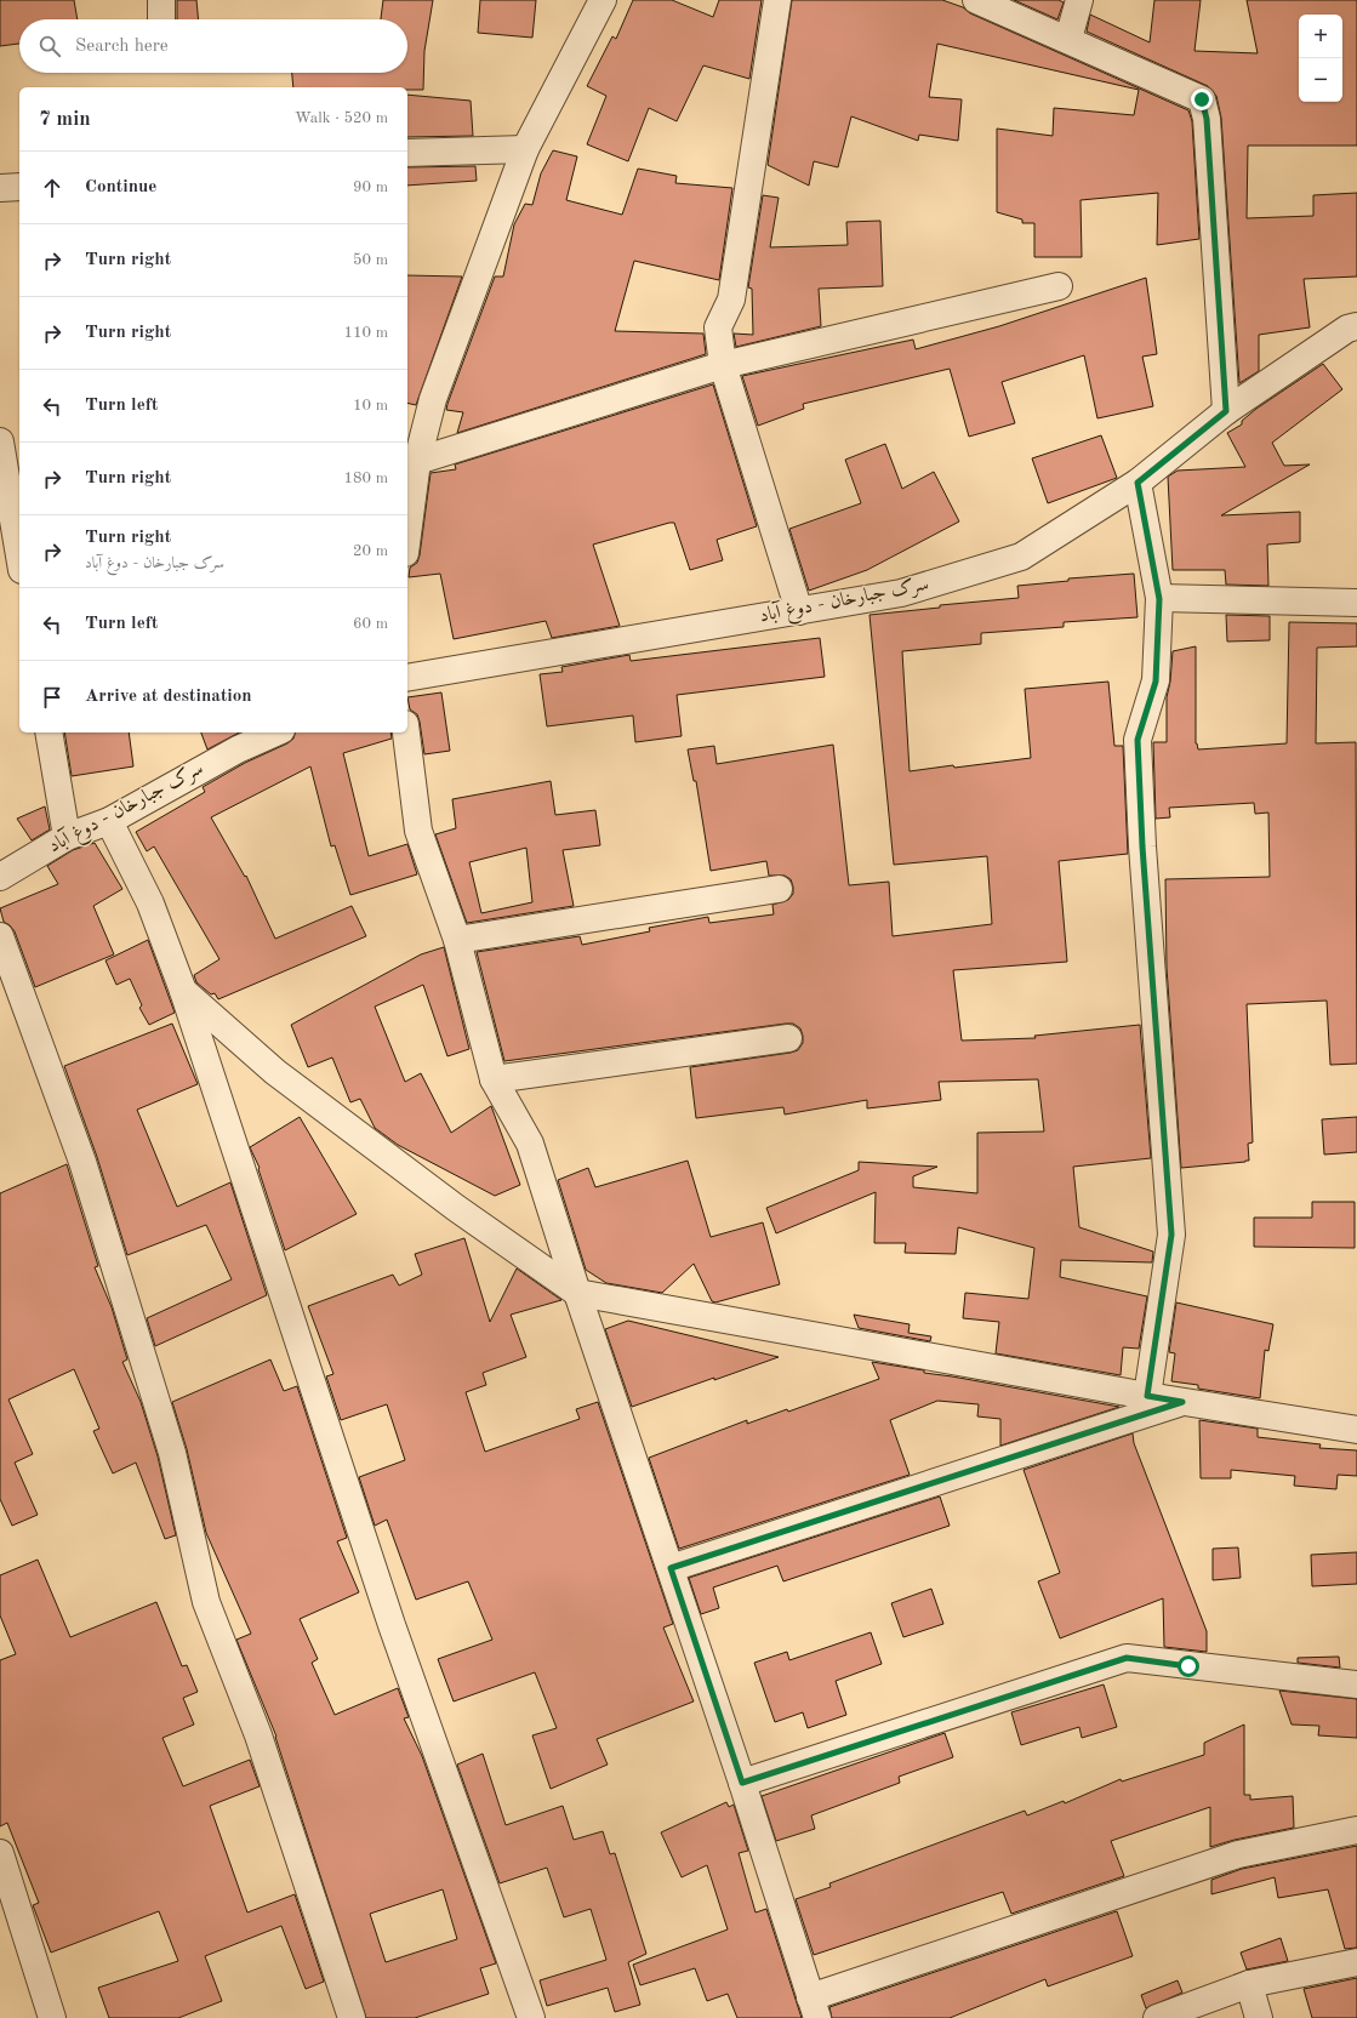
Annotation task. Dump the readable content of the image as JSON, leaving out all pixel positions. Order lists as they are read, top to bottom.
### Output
{
  "streets": {
    "street": ["سرک جبارخان - دوغ آباد"]
  },
  "page": {
    "map_buttons": ["+", "−"],
    "search": "Search here",
    "heading": ["7 min", "Walk · 520 m"],
    "list": [
      ["Continue", "90 m"],
      ["Turn right", "50 m"],
      ["Turn right", "110 m"],
      ["Turn left", "10 m"],
      ["Turn right", "180 m"],
      ["Turn right", "سرک جبارخان - دوغ آباد", "20 m"],
      ["Turn left", "60 m"],
      "Arrive at destination"
    ]
  }
}
